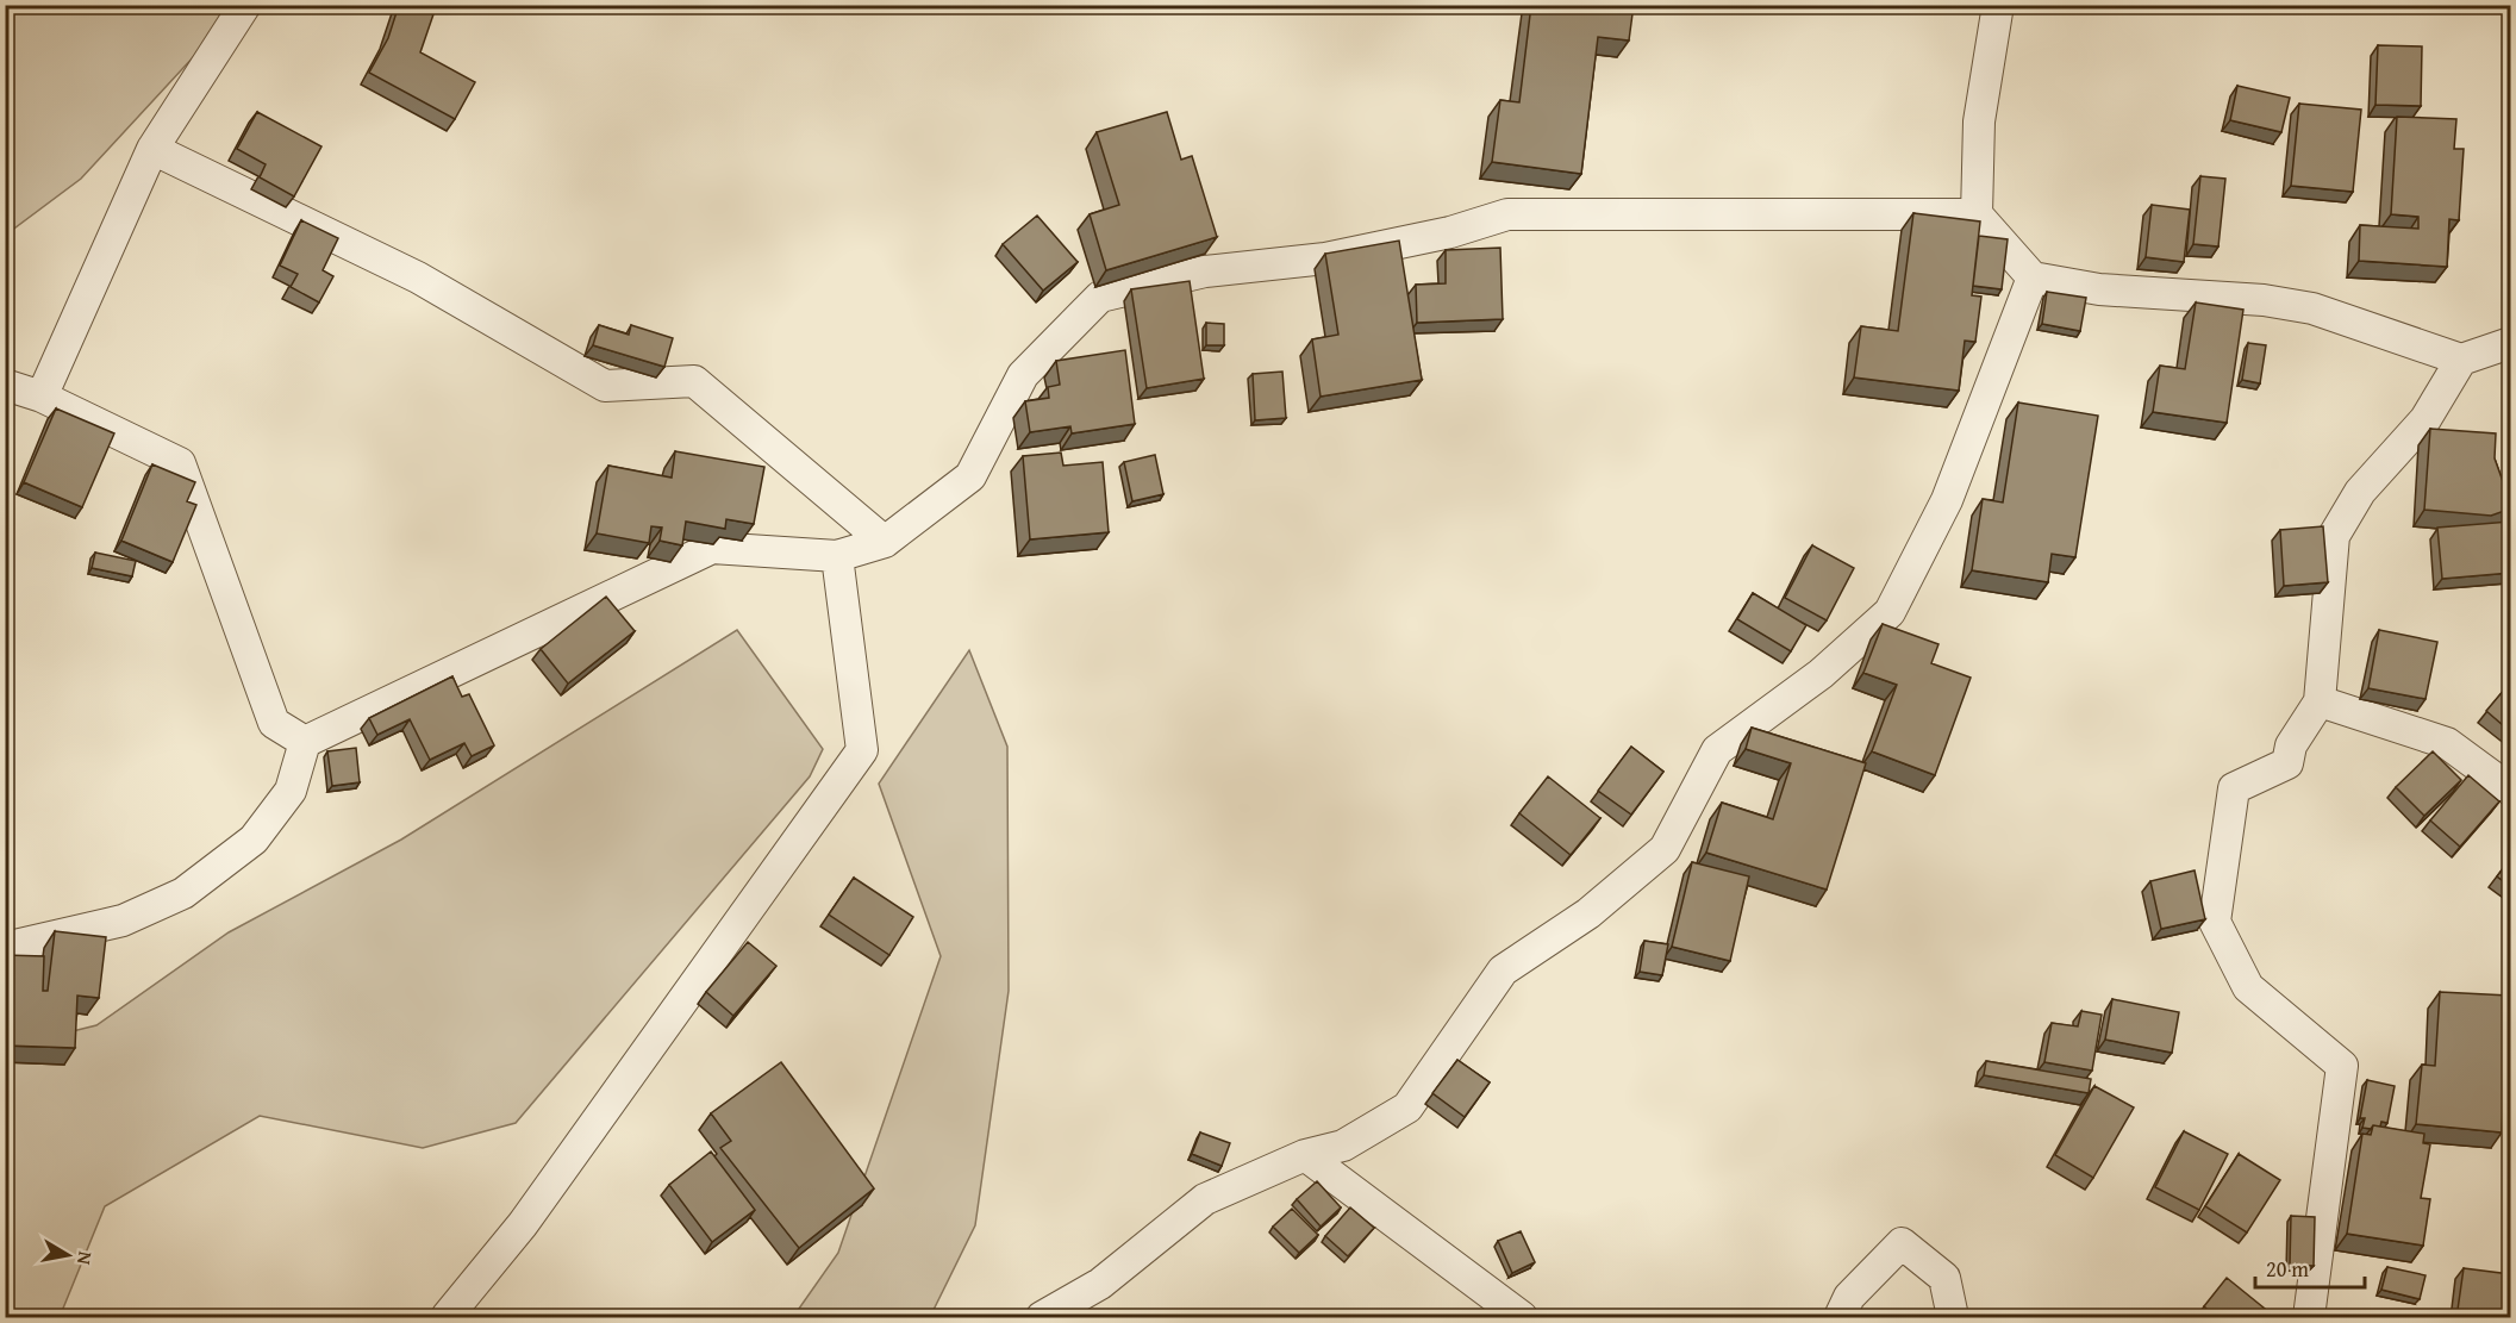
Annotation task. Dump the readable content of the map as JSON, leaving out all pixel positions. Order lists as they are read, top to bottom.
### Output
{
  "scale_bar": "20 m",
  "north": "right"
}
